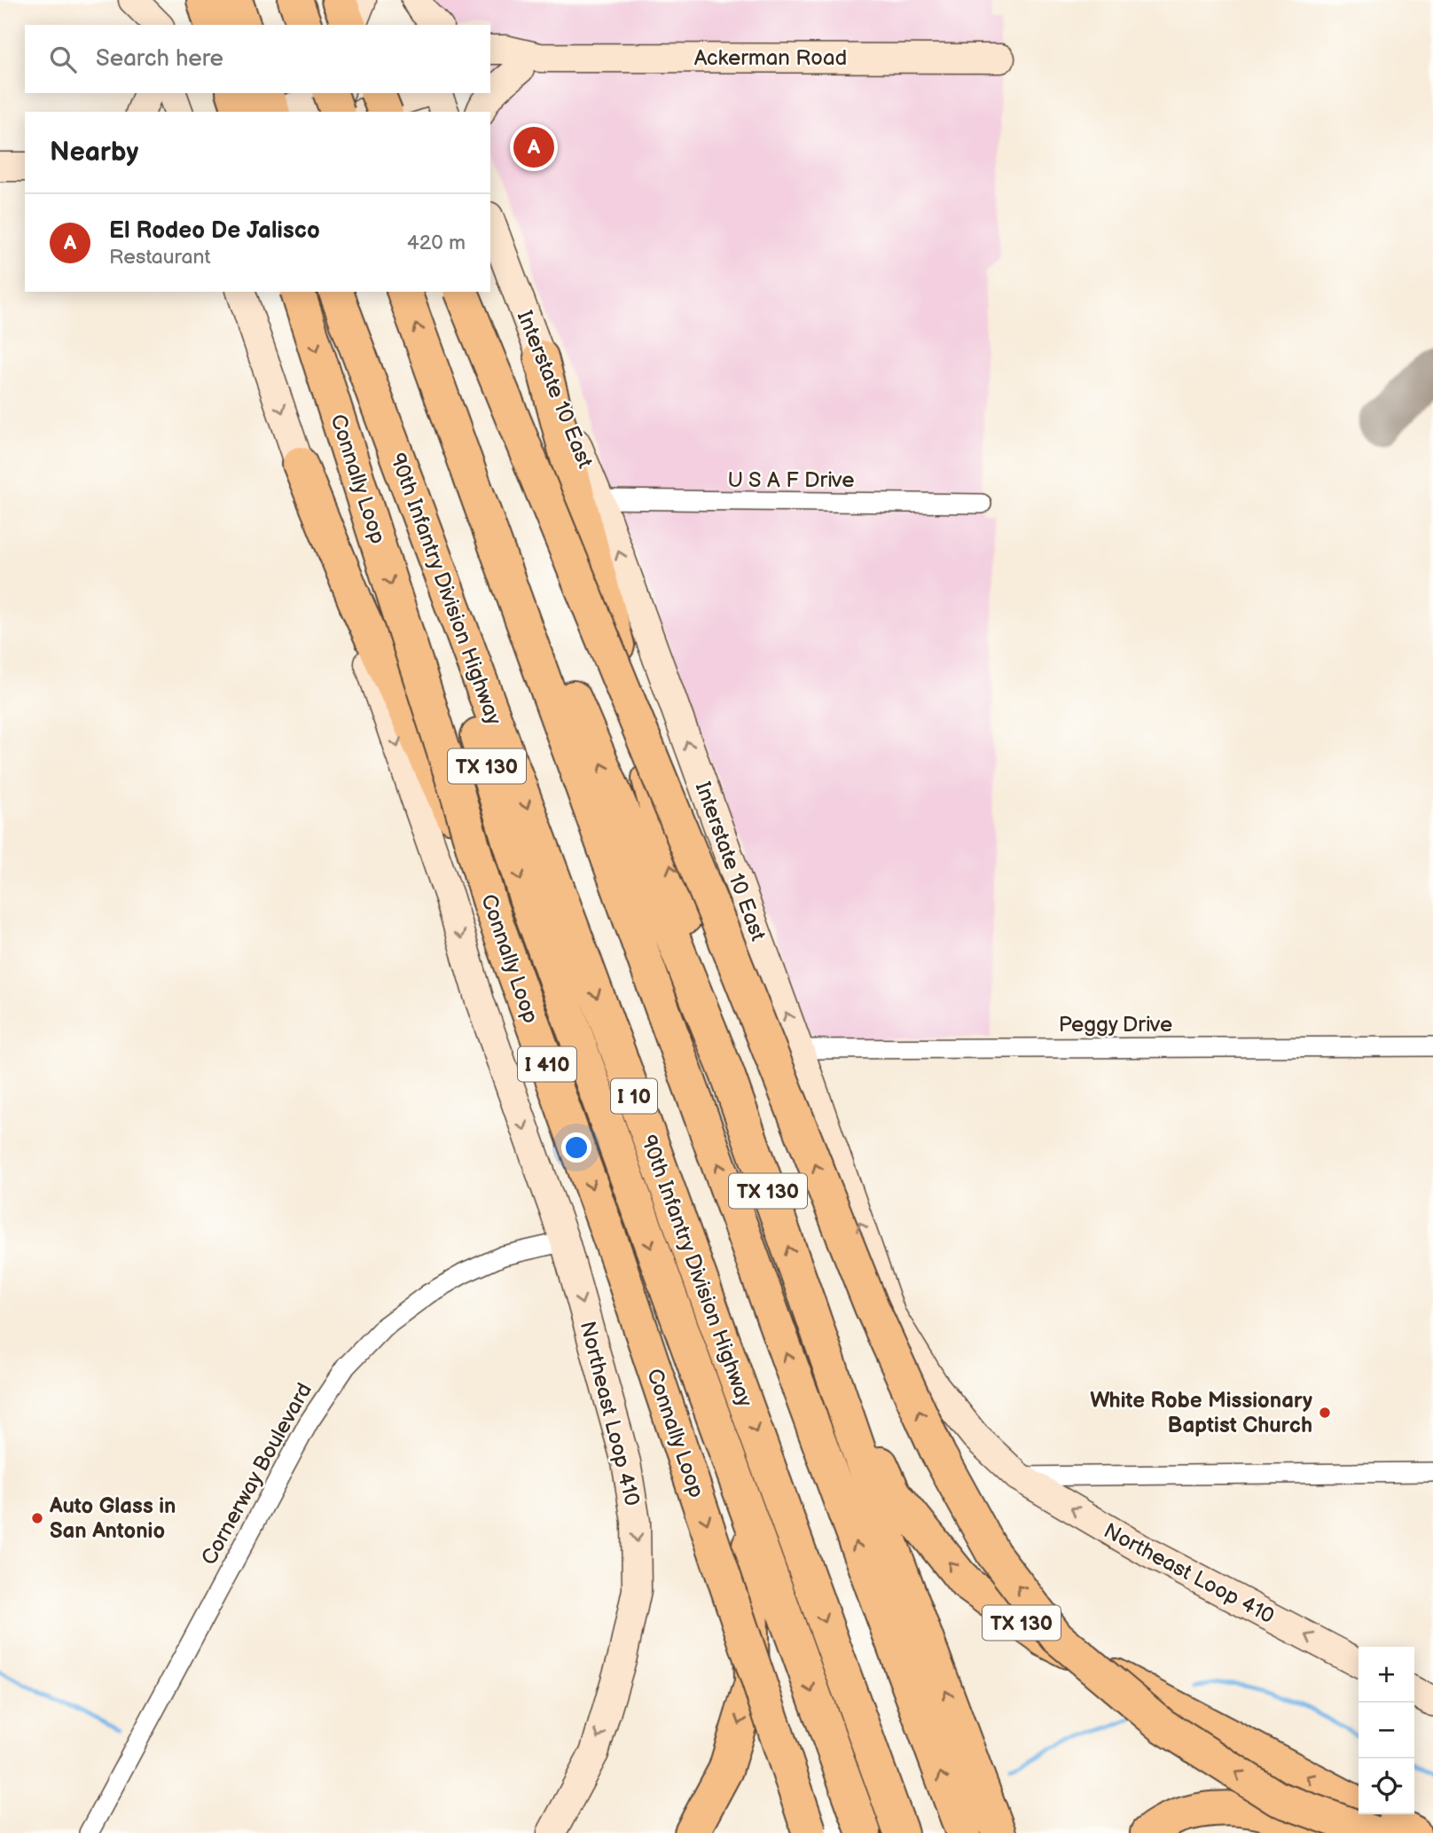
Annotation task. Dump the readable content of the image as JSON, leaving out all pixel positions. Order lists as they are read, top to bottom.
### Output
{
  "streets": {
    "highway": [
      "Connally Loop",
      "90th Infantry Division Highway",
      "TX 130",
      "I 410",
      "I 10"
    ],
    "main road": ["Ackerman Road", "Interstate 10 East", "Northeast Loop 410"],
    "street": ["U S A F Drive", "Peggy Drive", "Cornerway Boulevard"]
  },
  "crossings": [
    ["Interstate 10 East", "U S A F Drive"],
    ["Interstate 10 East", "Peggy Drive"],
    ["Interstate 10 East", "Northeast Loop 410"],
    ["90th Infantry Division Highway", "TX 130"],
    ["TX 130", "I 10"],
    ["Northeast Loop 410", "Cornerway Boulevard"]
  ],
  "one_way": ["Interstate 10 East"],
  "places": ["White Robe Missionary Baptist Church", "Auto Glass in San Antonio"],
  "page": {
    "search": "Search here",
    "heading": "Nearby",
    "pins": "A",
    "list": [
      {
        "mark": "A",
        "name": "El Rodeo De Jalisco",
        "note": "Restaurant",
        "value": "420 m"
      }
    ],
    "map_buttons": ["+", "−"]
  }
}
